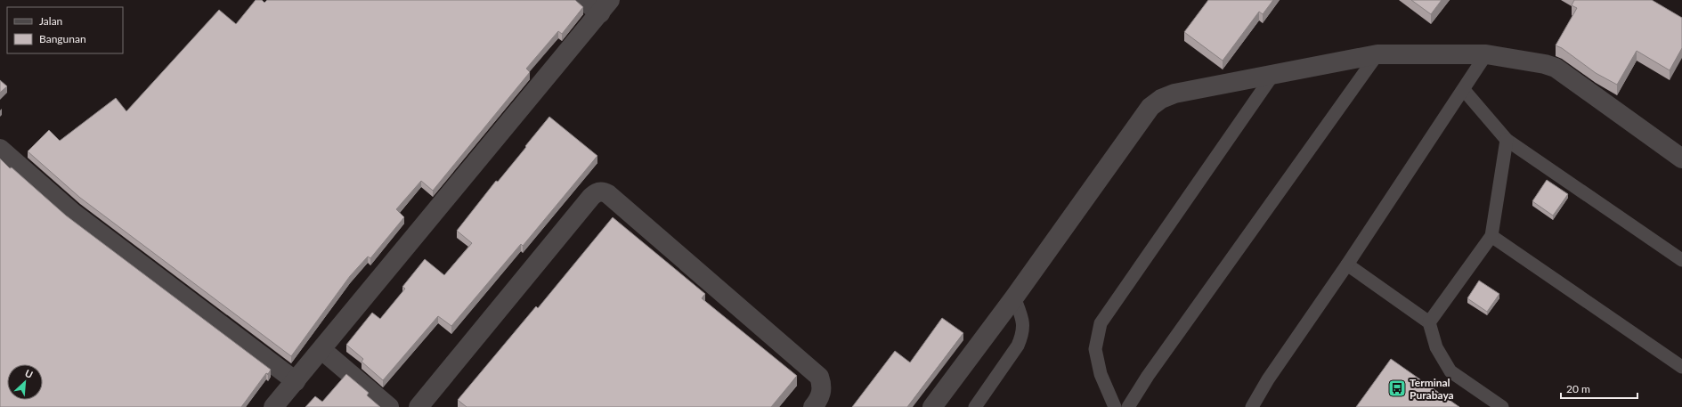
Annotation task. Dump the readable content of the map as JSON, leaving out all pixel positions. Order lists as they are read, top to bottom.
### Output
{
  "places": {
    "bus stop": ["Terminal Purabaya"]
  },
  "legend": ["Jalan", "Bangunan"],
  "scale_bar": "20 m",
  "north": "top right"
}
